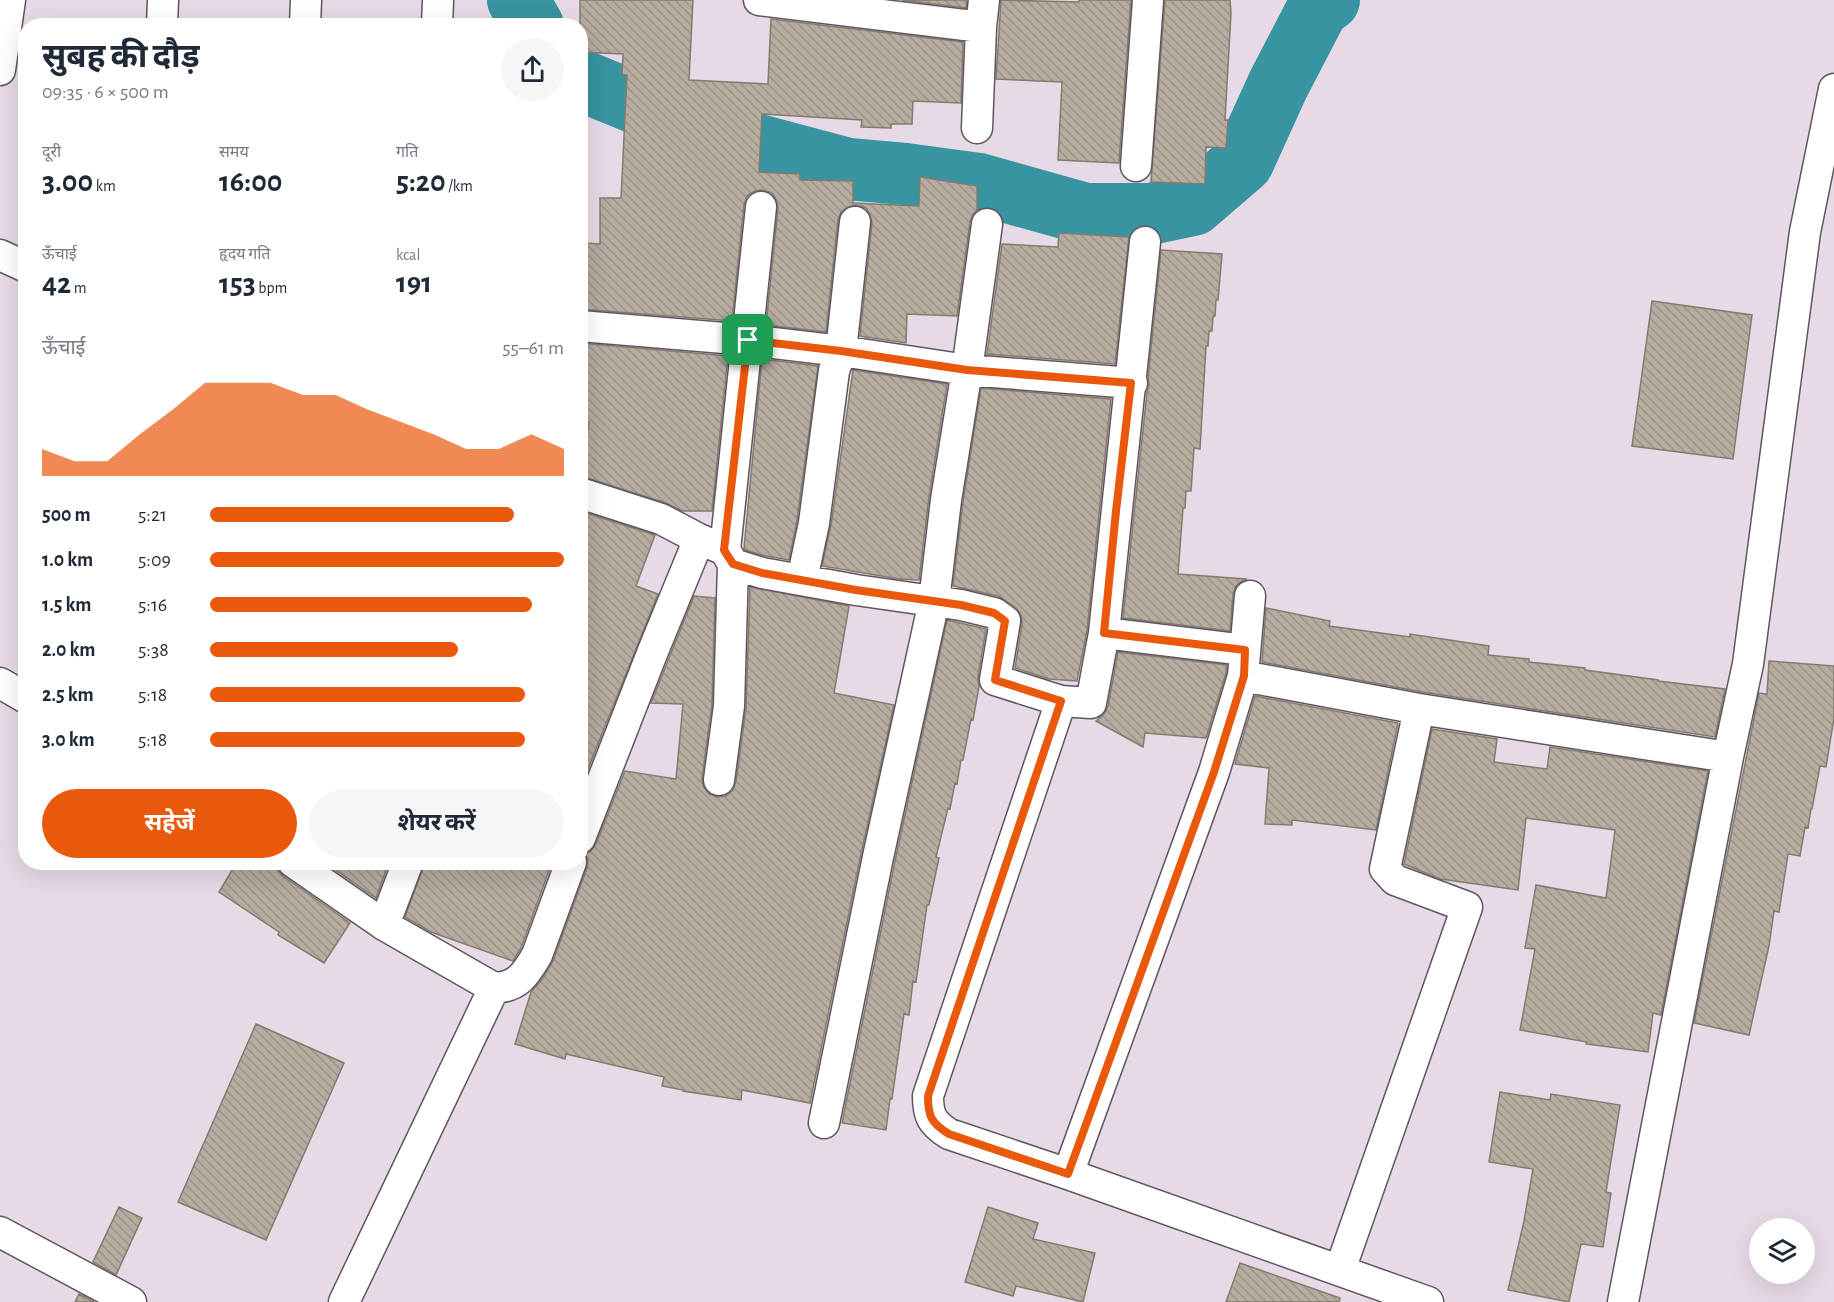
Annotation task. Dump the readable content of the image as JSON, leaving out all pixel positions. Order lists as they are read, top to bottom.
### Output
{
  "page": {
    "heading": ["सुबह की दौड़", "09:35 · 6 × 500 m"],
    "stats": [
      ["दूरी", "3.00 km"],
      ["समय", "16:00"],
      ["गति", "5:20 /km"],
      ["ऊँचाई", "42 m"],
      ["हृदय गति", "153 bpm"],
      ["kcal", "191"]
    ],
    "chart": ["ऊँचाई", "55–61 m"],
    "list": [
      {
        "name": "500 m",
        "note": "5:21"
      },
      {
        "name": "1.0 km",
        "note": "5:09"
      },
      {
        "name": "1.5 km",
        "note": "5:16"
      },
      {
        "name": "2.0 km",
        "note": "5:38"
      },
      {
        "name": "2.5 km",
        "note": "5:18"
      },
      {
        "name": "3.0 km",
        "note": "5:18"
      }
    ],
    "buttons": ["सहेजें", "शेयर करें"]
  }
}
